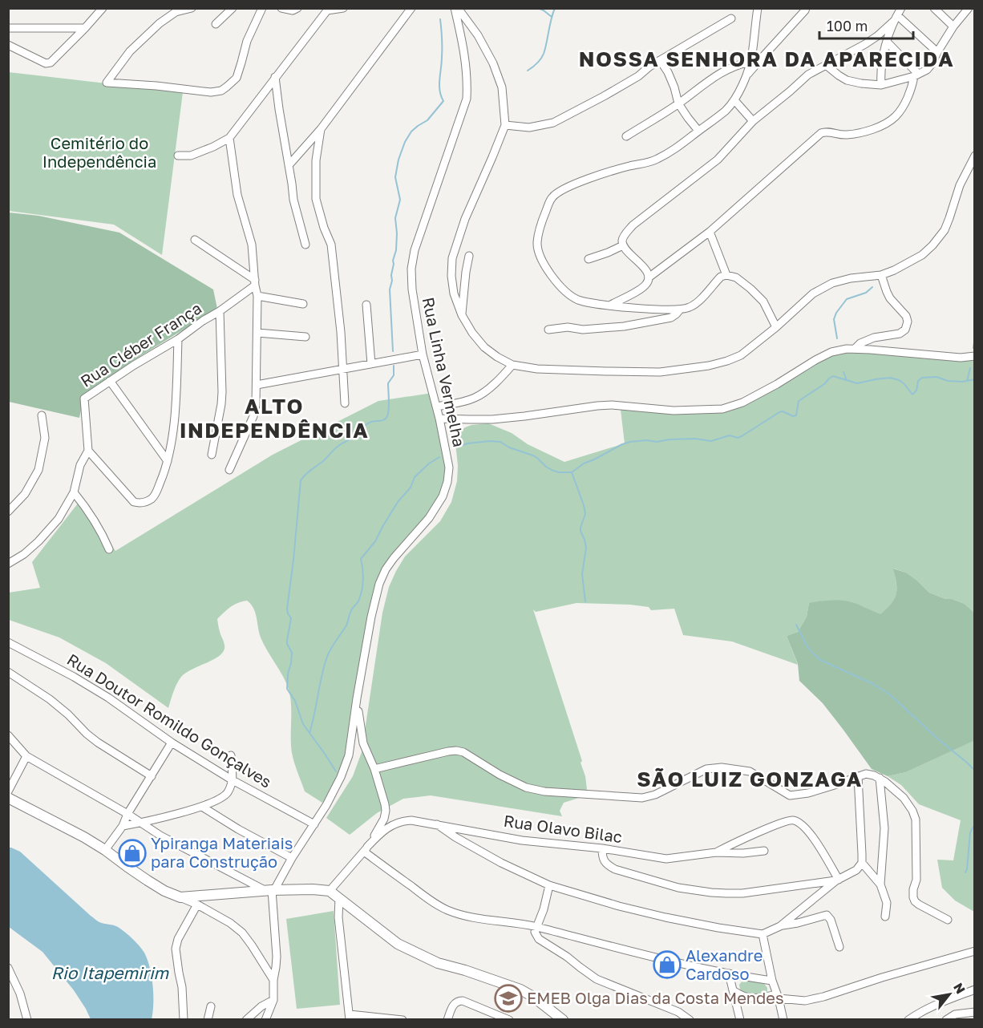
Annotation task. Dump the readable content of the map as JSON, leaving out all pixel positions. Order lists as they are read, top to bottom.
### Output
{
  "streets": {
    "street": [
      "Rua Cléber França",
      "Rua Linha Vermelha",
      "Rua Doutor Romildo Gonçalves",
      "Rua Olavo Bilac"
    ]
  },
  "crossings": [
    ["Rua Linha Vermelha", "Rua Olavo Bilac"]
  ],
  "districts": ["NOSSA SENHORA DA APARECIDA", "ALTO INDEPENDÊNCIA", "SÃO LUIZ GONZAGA"],
  "water": ["Rio Itapemirim"],
  "parks": ["Cemitério do Independência"],
  "places": {
    "shop": ["Ypiranga Materiais para Construção", "Alexandre Cardoso"],
    "school or university": ["EMEB Olga Dias da Costa Mendes"]
  },
  "scale_bar": "100 m",
  "north": "top right"
}
